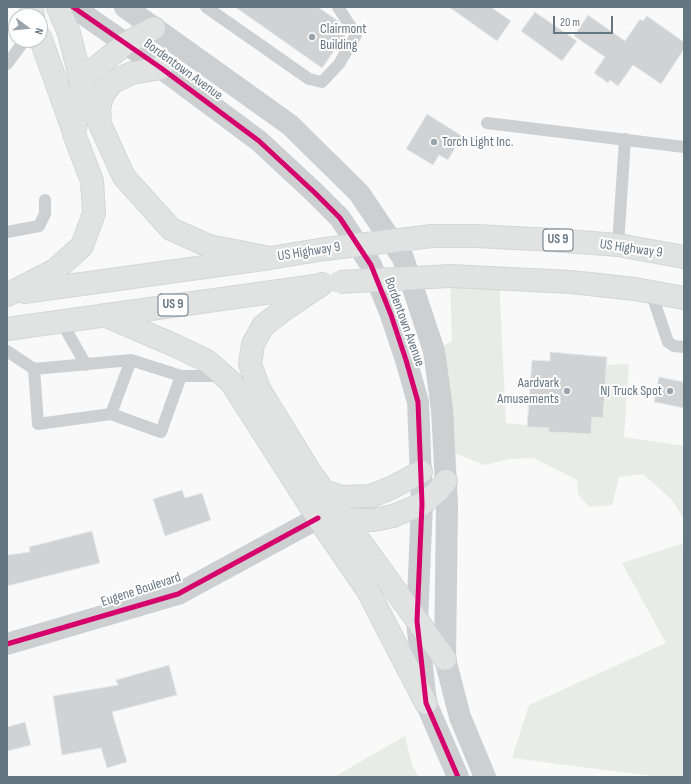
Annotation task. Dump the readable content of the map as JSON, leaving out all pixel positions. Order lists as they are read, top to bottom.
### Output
{
  "streets": {
    "highway": ["US 9", "US Highway 9"],
    "street": ["Bordentown Avenue", "Eugene Boulevard"]
  },
  "places": [
    "Clairmont Building",
    "Torch Light Inc.",
    "Aardvark Amusements",
    "NJ Truck Spot"
  ],
  "scale_bar": "20 m",
  "north": "right"
}
